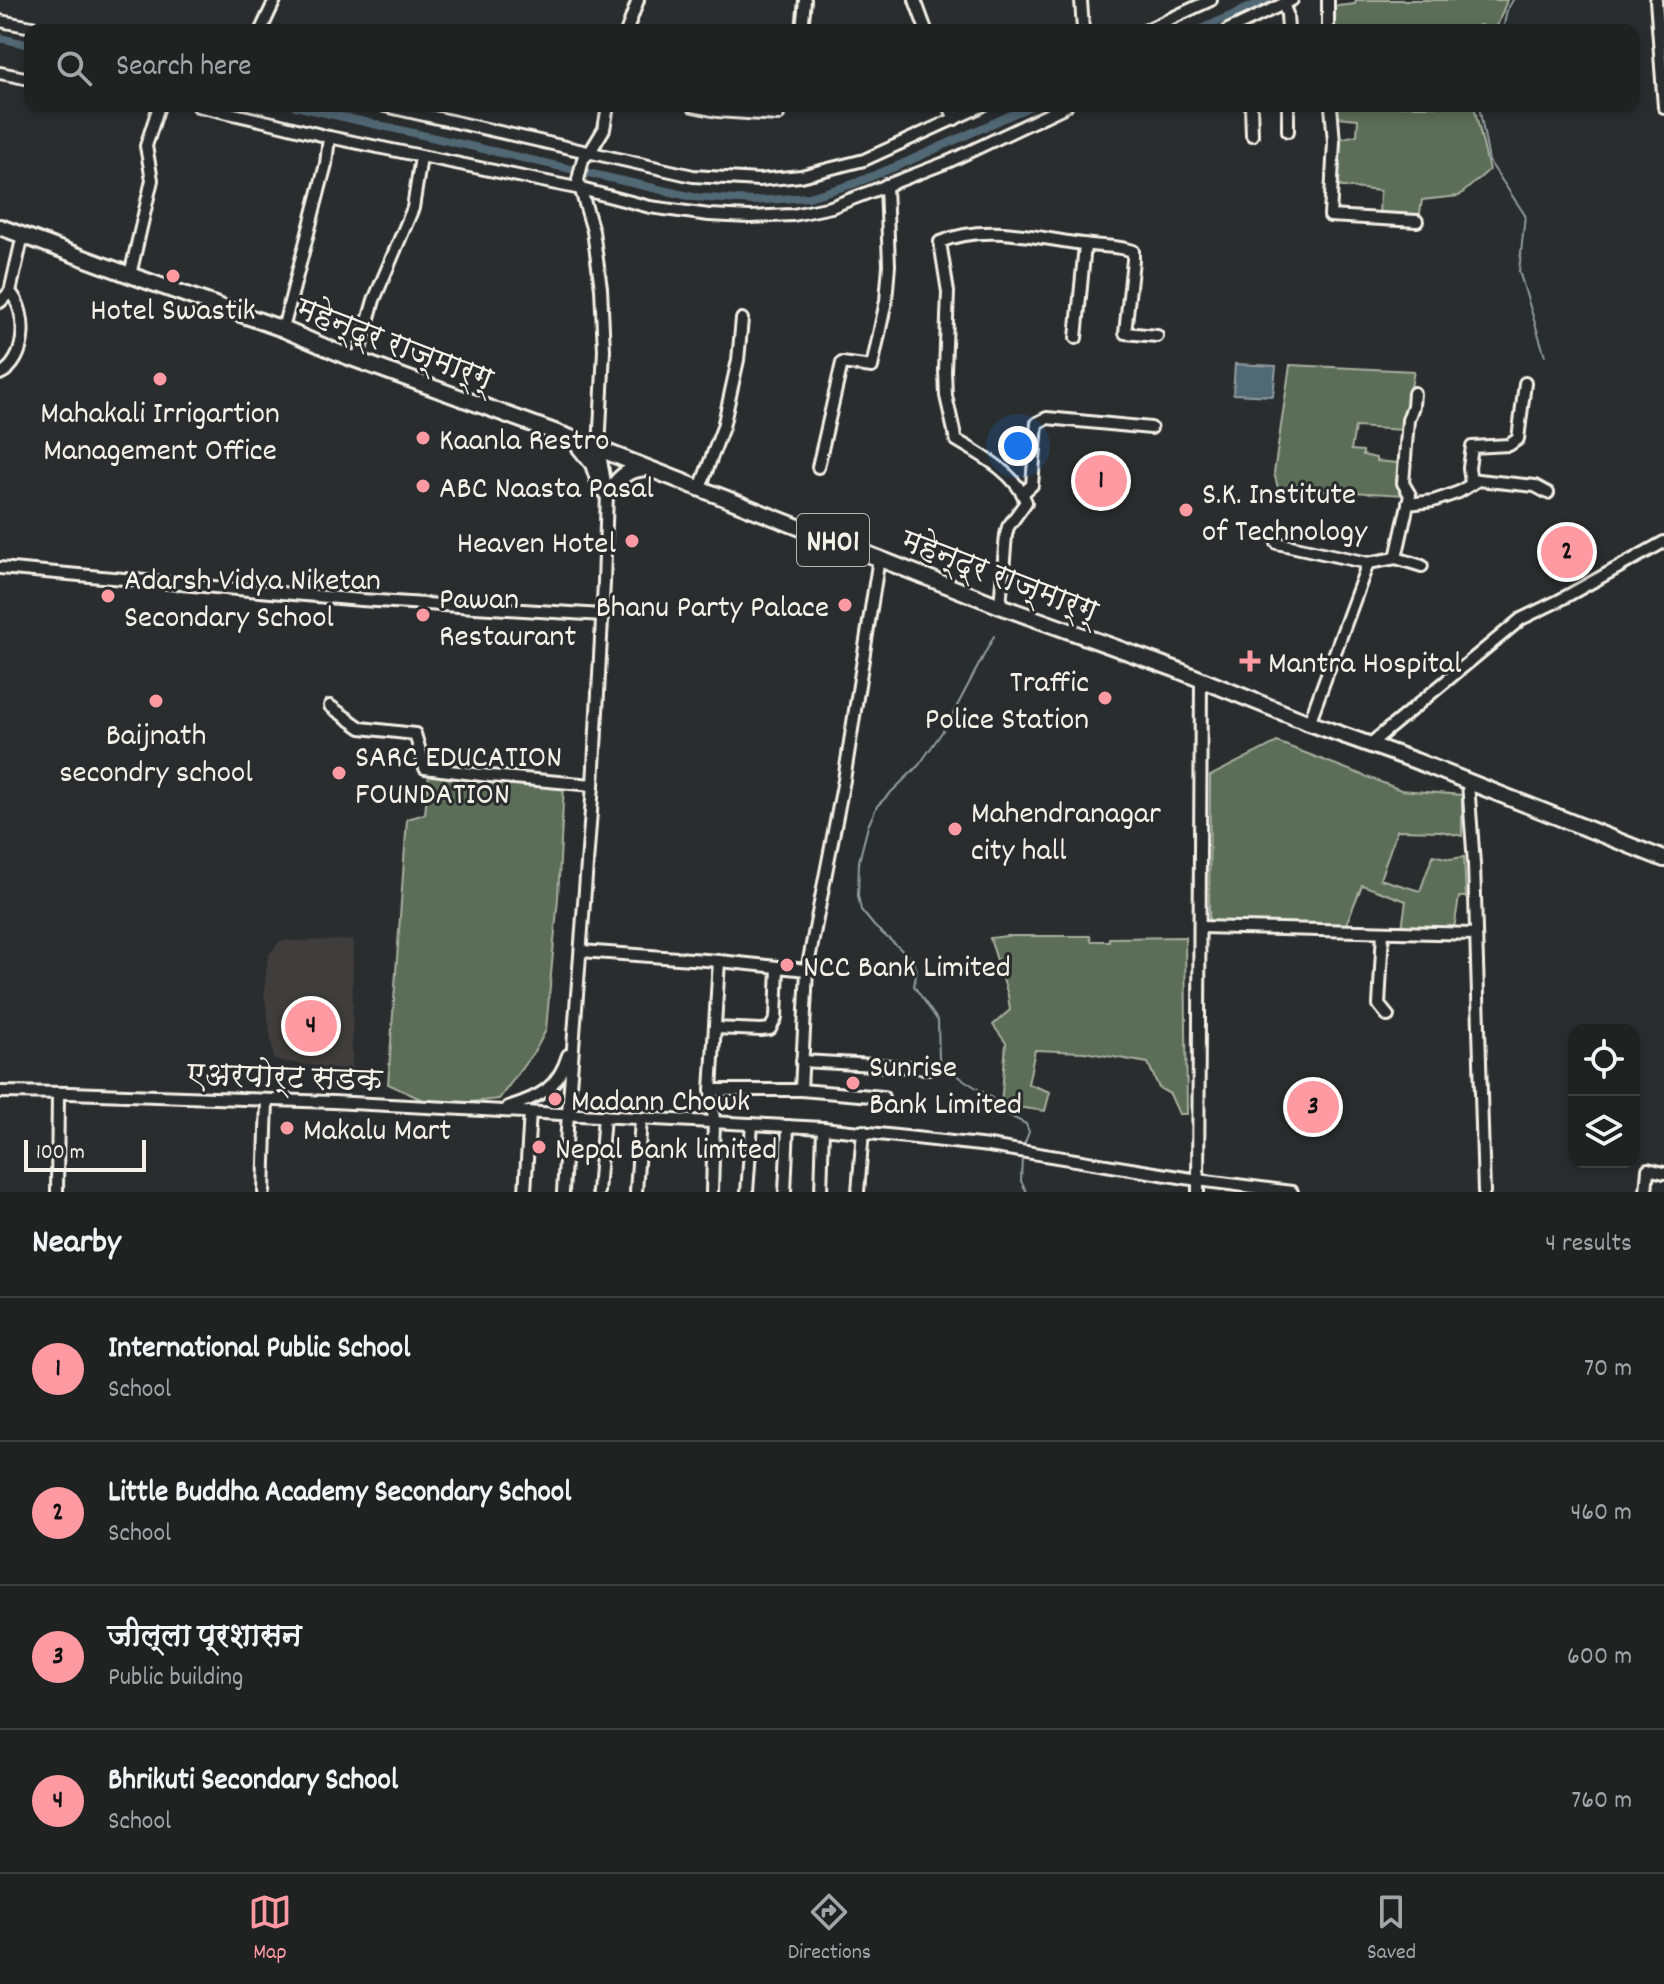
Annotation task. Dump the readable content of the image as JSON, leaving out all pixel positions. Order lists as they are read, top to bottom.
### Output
{
  "streets": {
    "highway": ["महेन्द्र राज्मार्ग्", "NH01"],
    "street": ["एअरपोर्ट सडक"]
  },
  "places": {
    "other": [
      "Hotel Swastik",
      "Mahakali Irrigartion Management Office",
      "Kaanla Restro",
      "ABC Naasta Pasal",
      "S.K. Institute of Technology",
      "Heaven Hotel",
      "Adarsh Vidya Niketan Secondary School",
      "Bhanu Party Palace",
      "Pawan Restaurant",
      "Traffic Police Station",
      "Baijnath secondry school",
      "SARC EDUCATION FOUNDATION",
      "Mahendranagar city hall",
      "NCC Bank Limited",
      "Sunrise Bank Limited",
      "Madann Chowk",
      "Makalu Mart",
      "Nepal Bank limited"
    ],
    "health": ["Mantra Hospital"]
  },
  "scale_bar": "100 m",
  "page": {
    "search": "Search here",
    "pins": [
      "1",
      "2",
      "4",
      "3"
    ],
    "scale": "100 m",
    "heading": ["Nearby", "4 results"],
    "list": [
      {
        "mark": "1",
        "name": "International Public School",
        "note": "School",
        "value": "70 m"
      },
      {
        "mark": "2",
        "name": "Little Buddha Academy Secondary School",
        "note": "School",
        "value": "460 m"
      },
      {
        "mark": "3",
        "name": "जील्ला प्रशासन",
        "note": "Public building",
        "value": "600 m"
      },
      {
        "mark": "4",
        "name": "Bhrikuti Secondary School",
        "note": "School",
        "value": "760 m"
      }
    ],
    "nav": ["Map", "Directions", "Saved"]
  }
}
